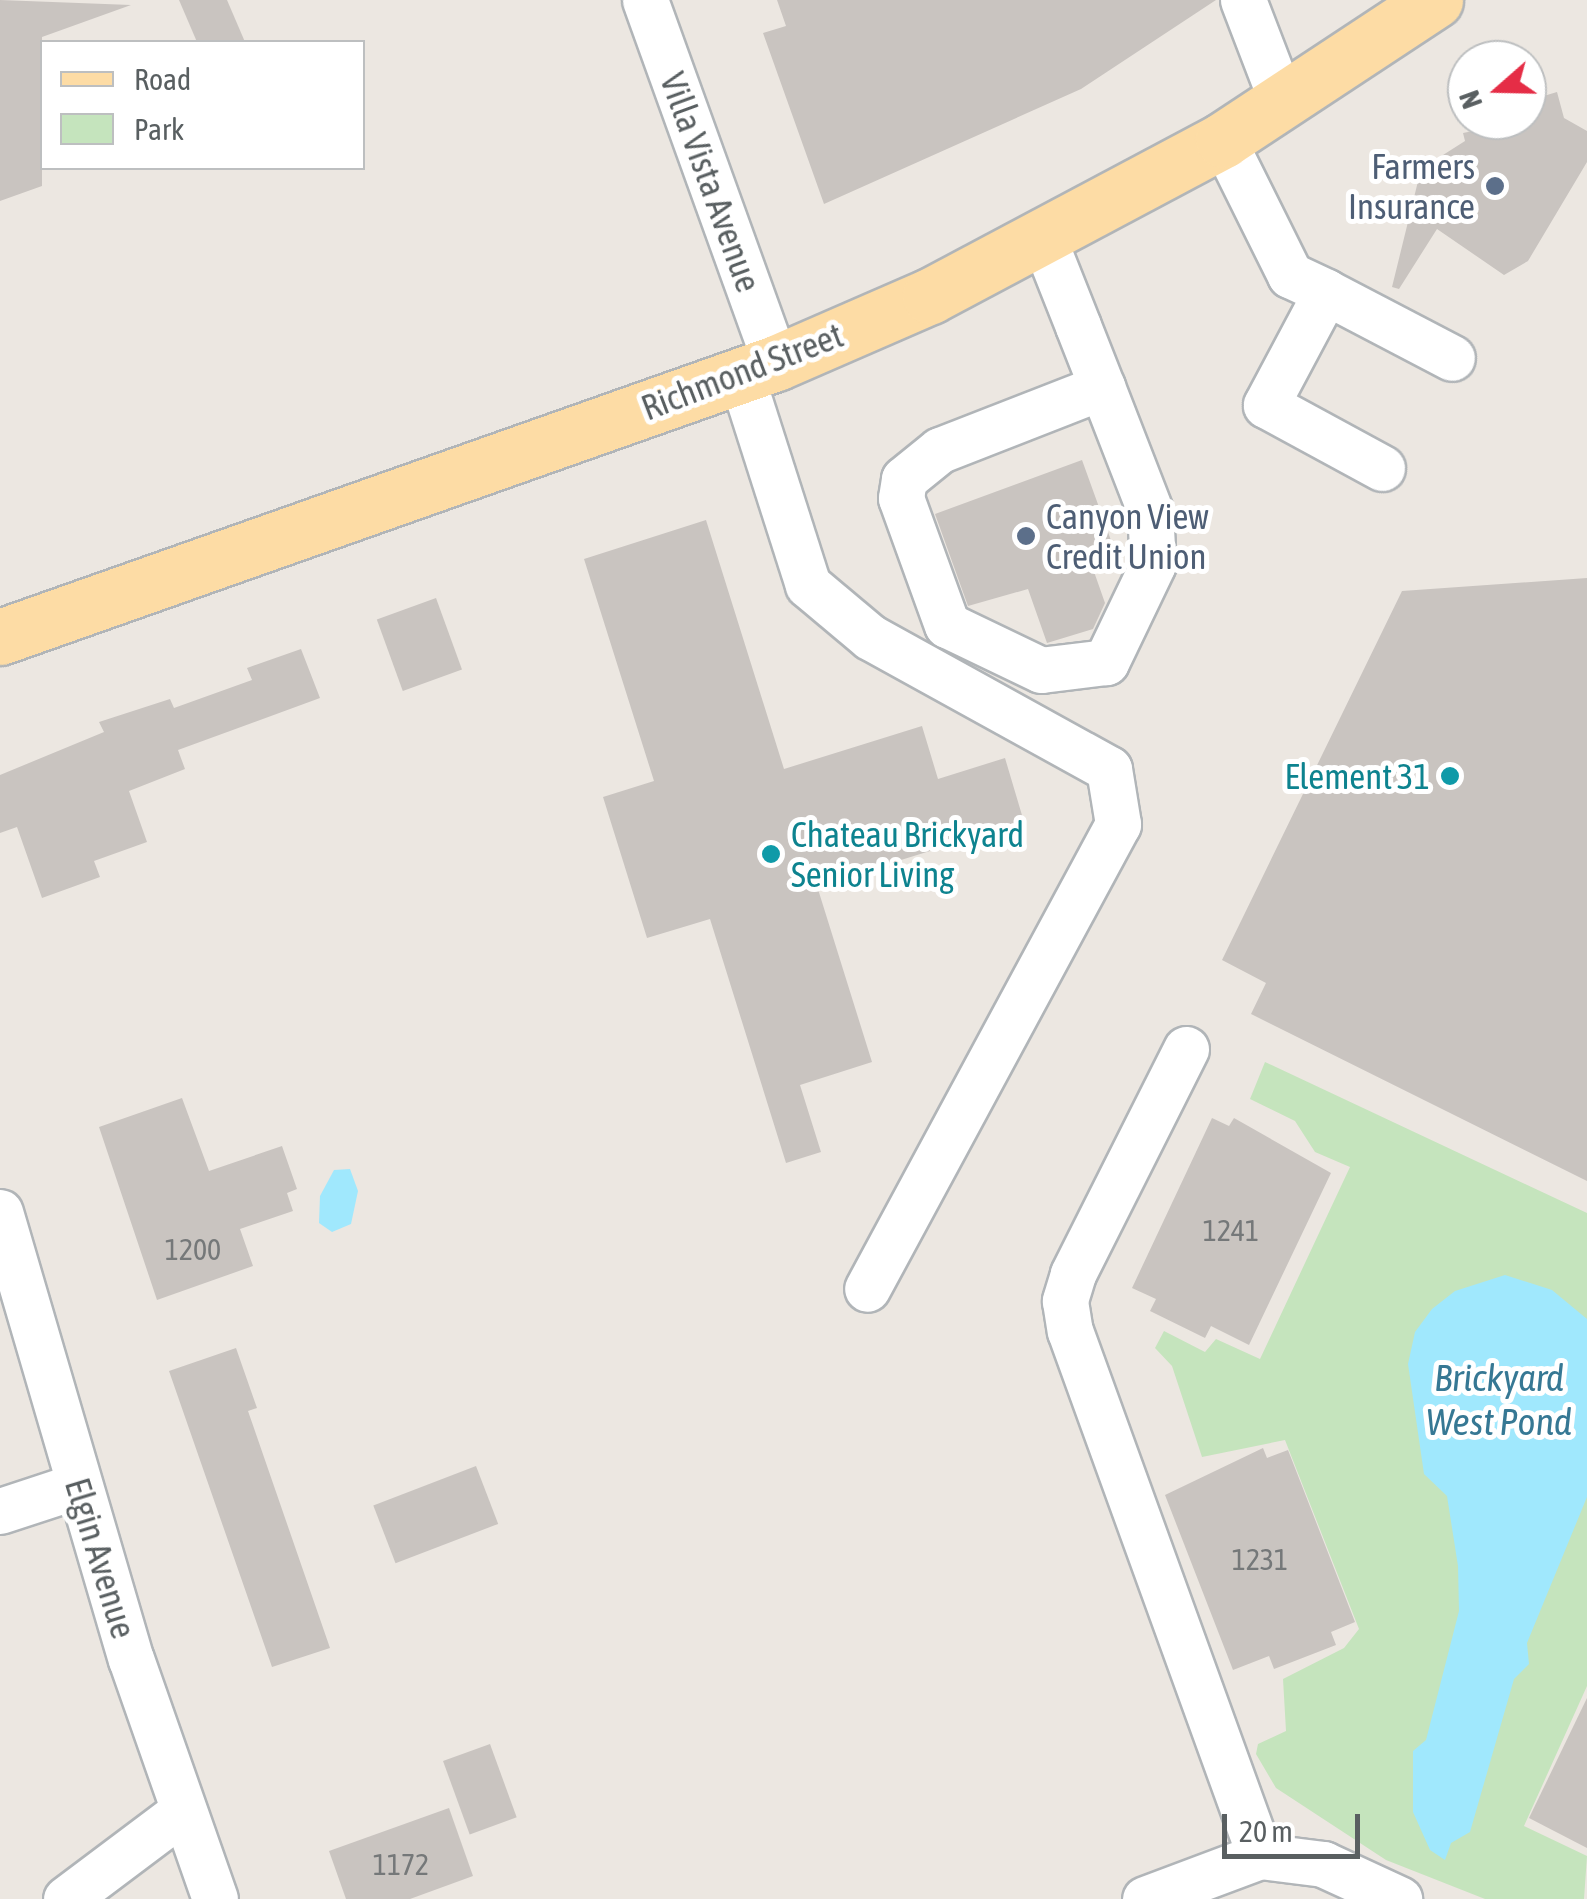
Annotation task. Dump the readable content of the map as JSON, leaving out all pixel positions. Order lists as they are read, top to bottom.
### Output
{
  "streets": {
    "main road": ["Richmond Street"],
    "street": ["Villa Vista Avenue", "Elgin Avenue"]
  },
  "crossings": [
    ["Villa Vista Avenue", "Richmond Street"]
  ],
  "water": ["Brickyard West Pond"],
  "places": [
    "Farmers Insurance",
    "Canyon View Credit Union",
    "Element 31",
    "Chateau Brickyard Senior Living"
  ],
  "house_numbers": [
    "1241",
    "1200",
    "1231",
    "1172"
  ],
  "legend": ["Road", "Park"],
  "scale_bar": "20 m",
  "north": "left"
}
